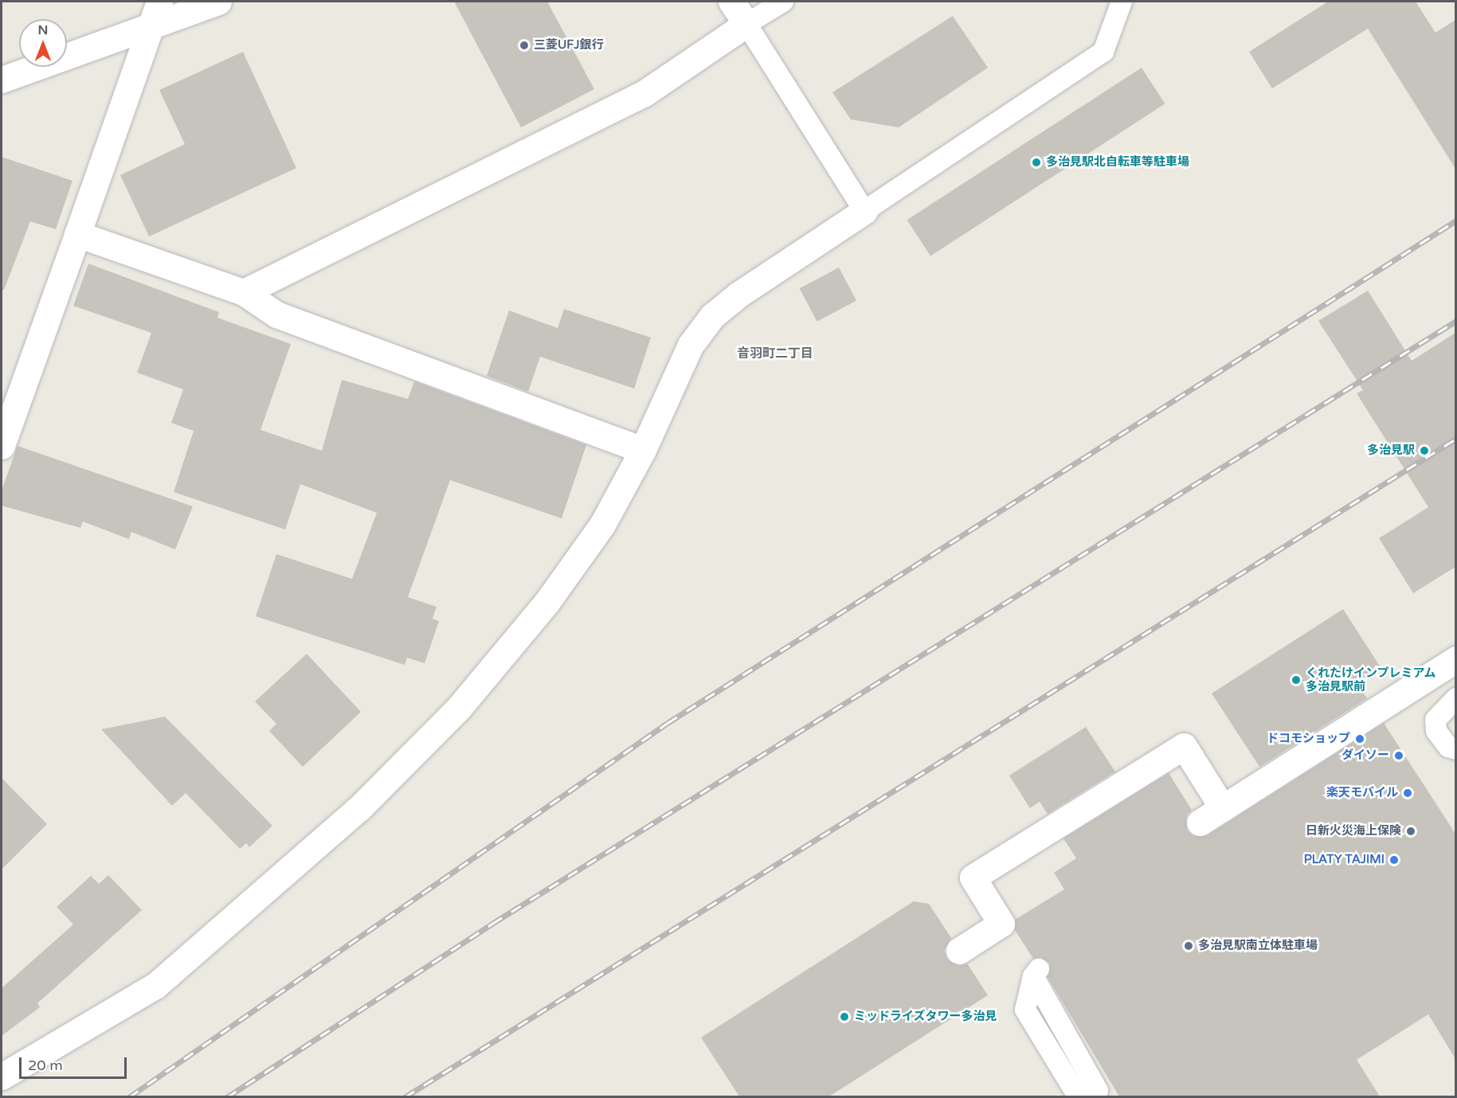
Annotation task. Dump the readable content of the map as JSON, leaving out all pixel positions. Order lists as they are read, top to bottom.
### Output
{
  "districts": ["音羽町二丁目"],
  "places": [
    "三菱UFJ銀行",
    "多治見駅北自転車等駐車場",
    "多治見駅",
    "くれたけインプレミアム 多治見駅前",
    "ドコモショップ",
    "ダイソー",
    "楽天モバイル",
    "日新火災海上保険",
    "PLATY TAJIMI",
    "多治見駅南立体駐車場",
    "ミッドライズタワー多治見"
  ],
  "scale_bar": "20 m",
  "north": "top"
}
